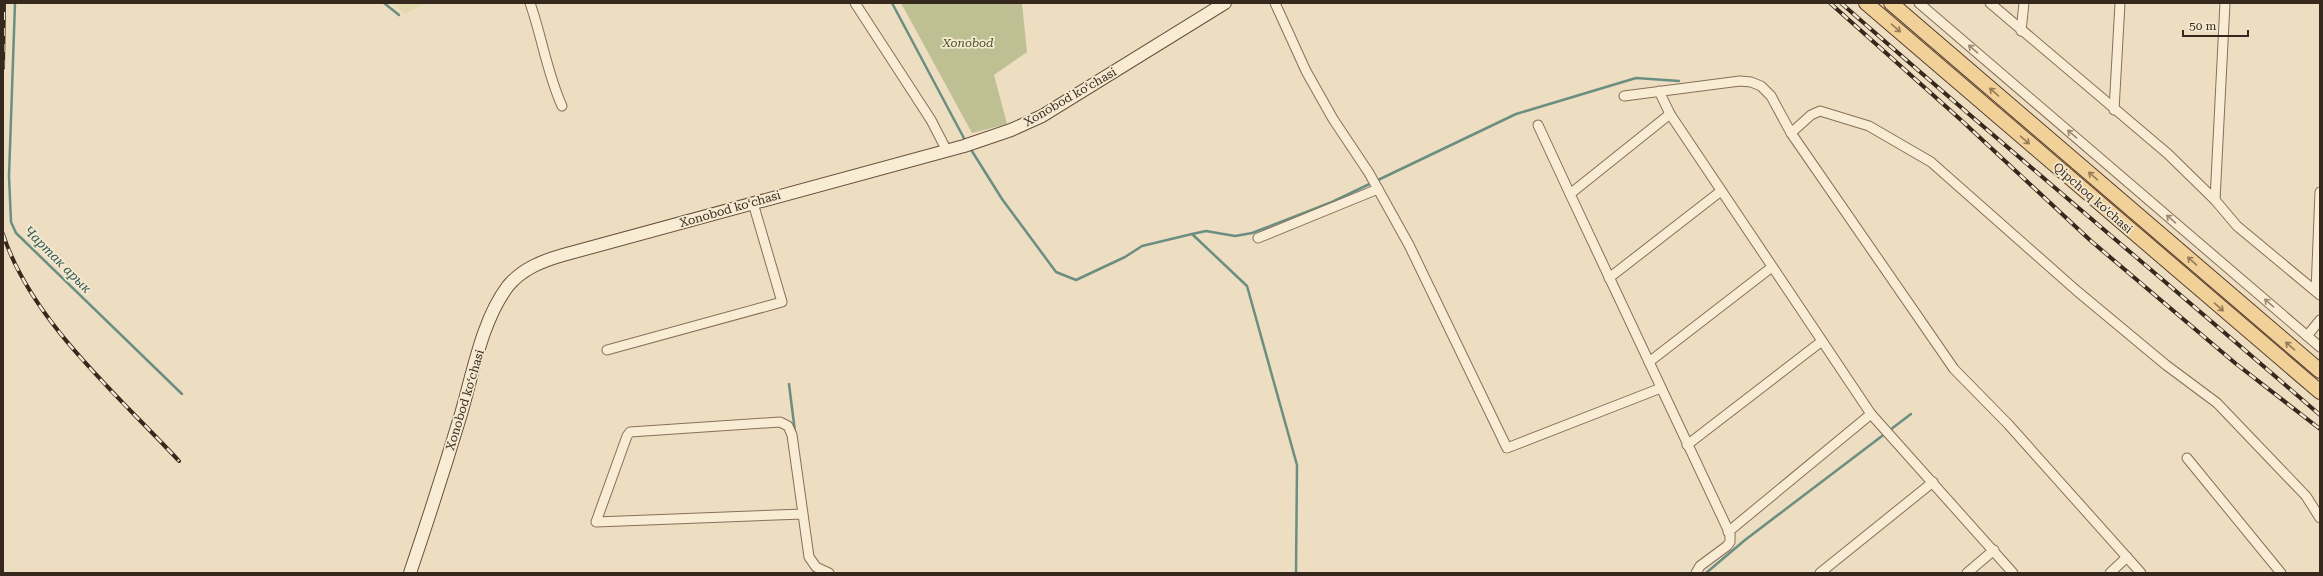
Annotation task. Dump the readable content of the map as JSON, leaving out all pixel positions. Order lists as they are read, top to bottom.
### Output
{
  "streets": {
    "main road": ["Xonobod koʻchasi", "Qipchoq ko'chasi"]
  },
  "water": ["Чартак арык"],
  "parks": ["Xonobod"],
  "scale_bar": "50 m"
}
